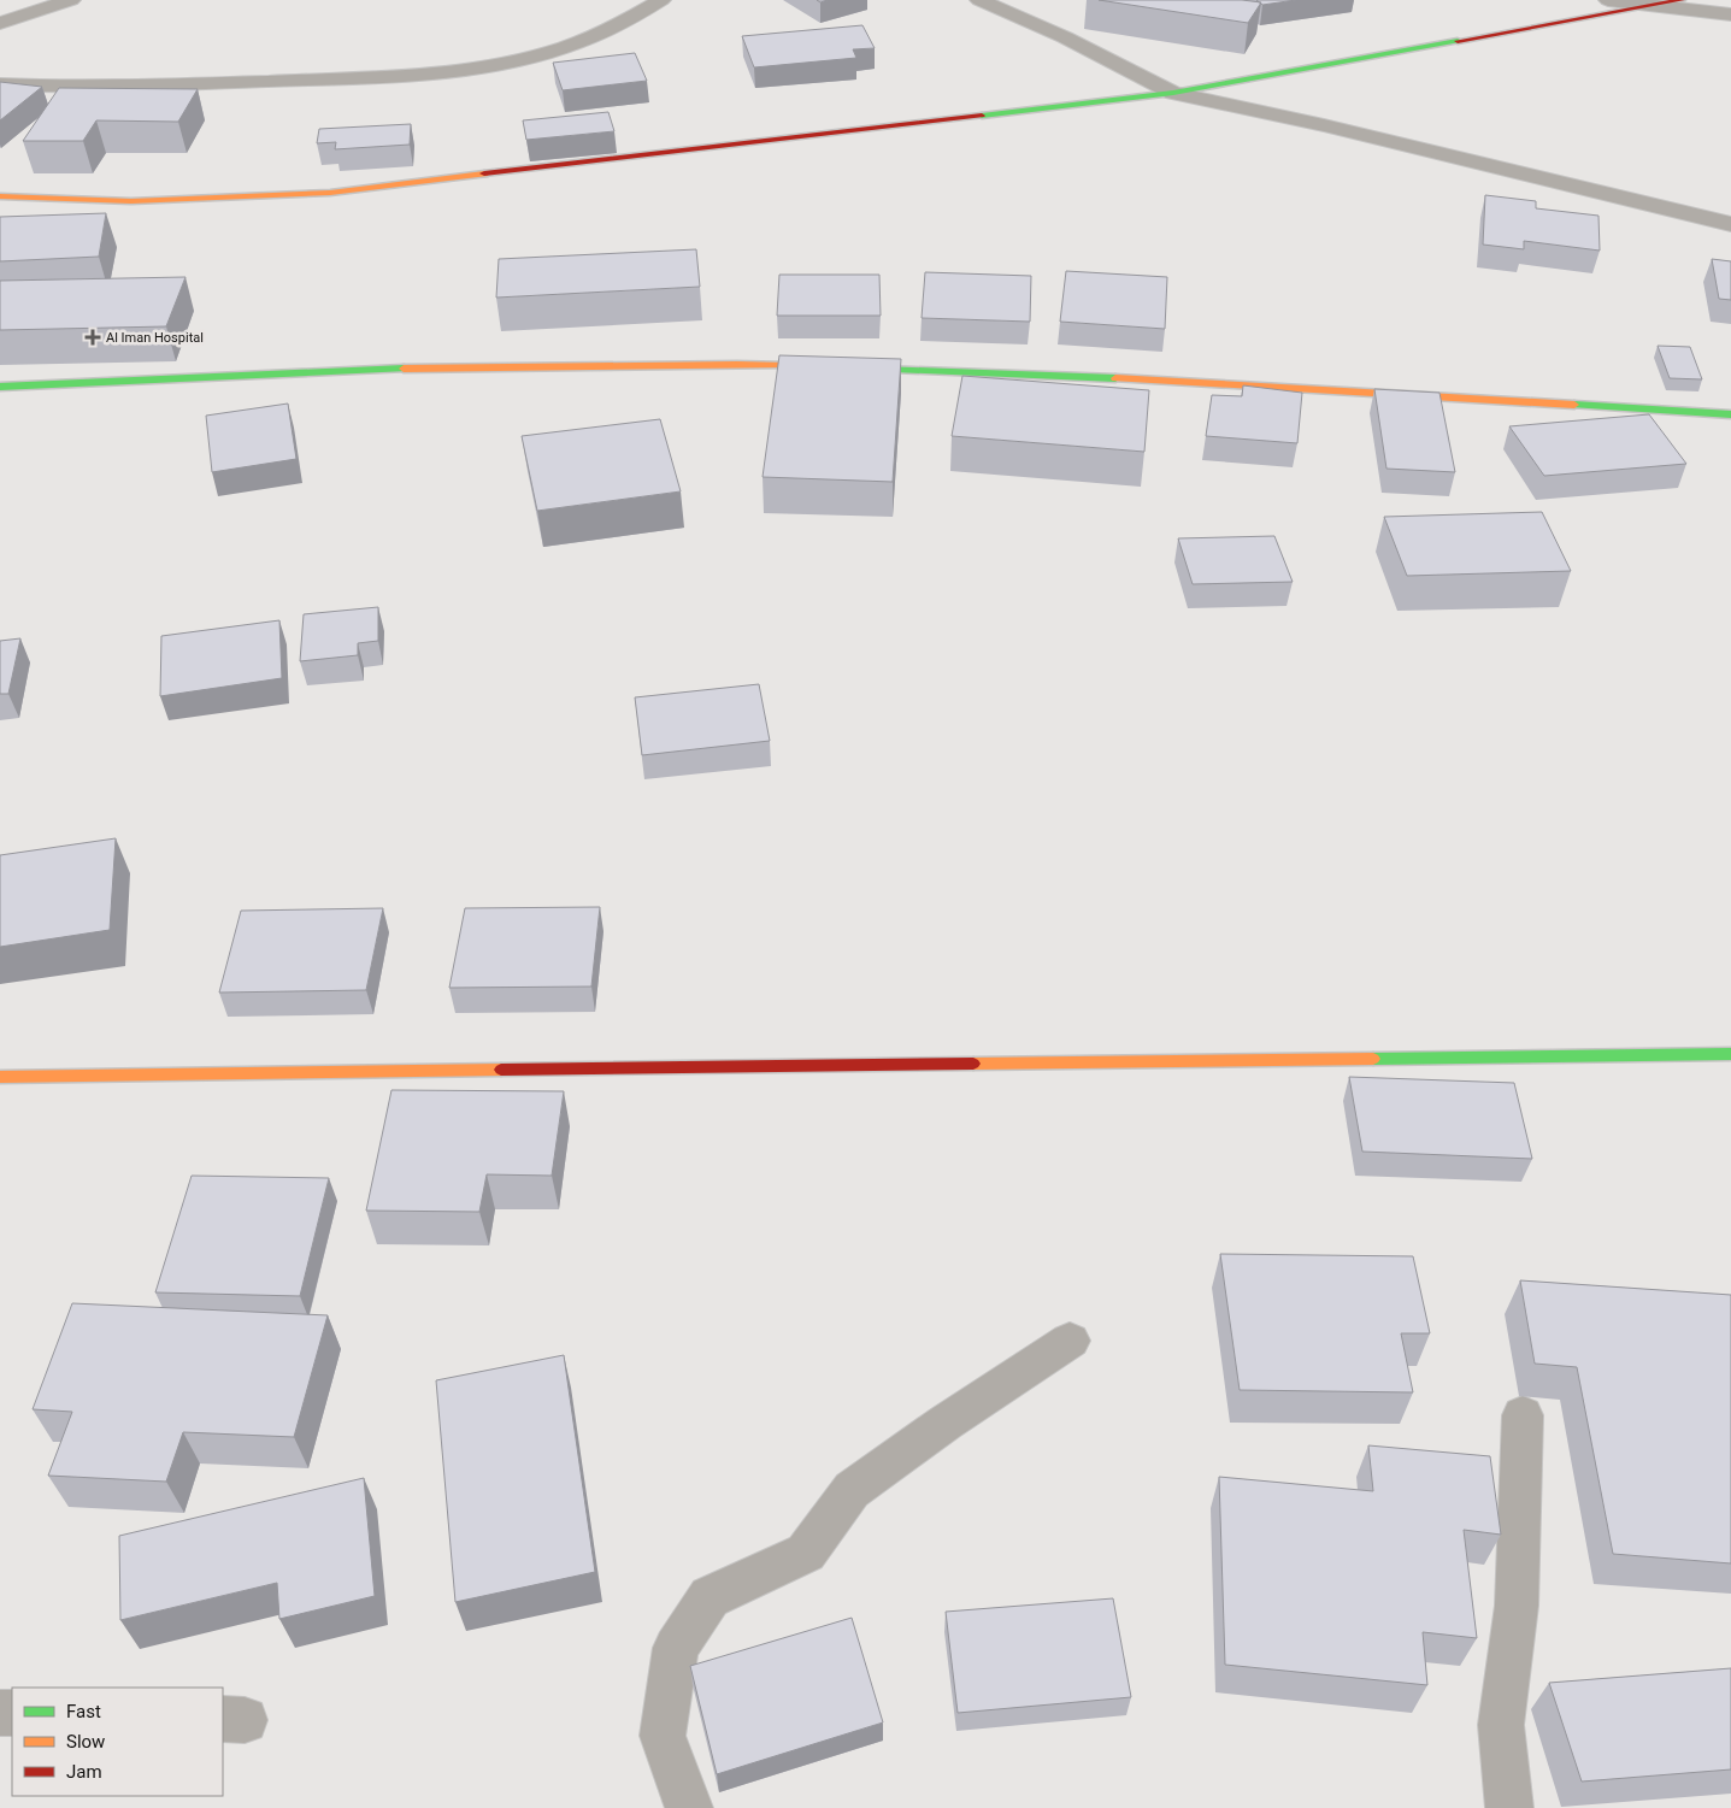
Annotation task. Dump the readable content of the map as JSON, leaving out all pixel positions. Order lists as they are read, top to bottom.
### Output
{
  "places": {
    "health": ["Al Iman Hospital"]
  },
  "legend": ["Fast", "Slow", "Jam"]
}
